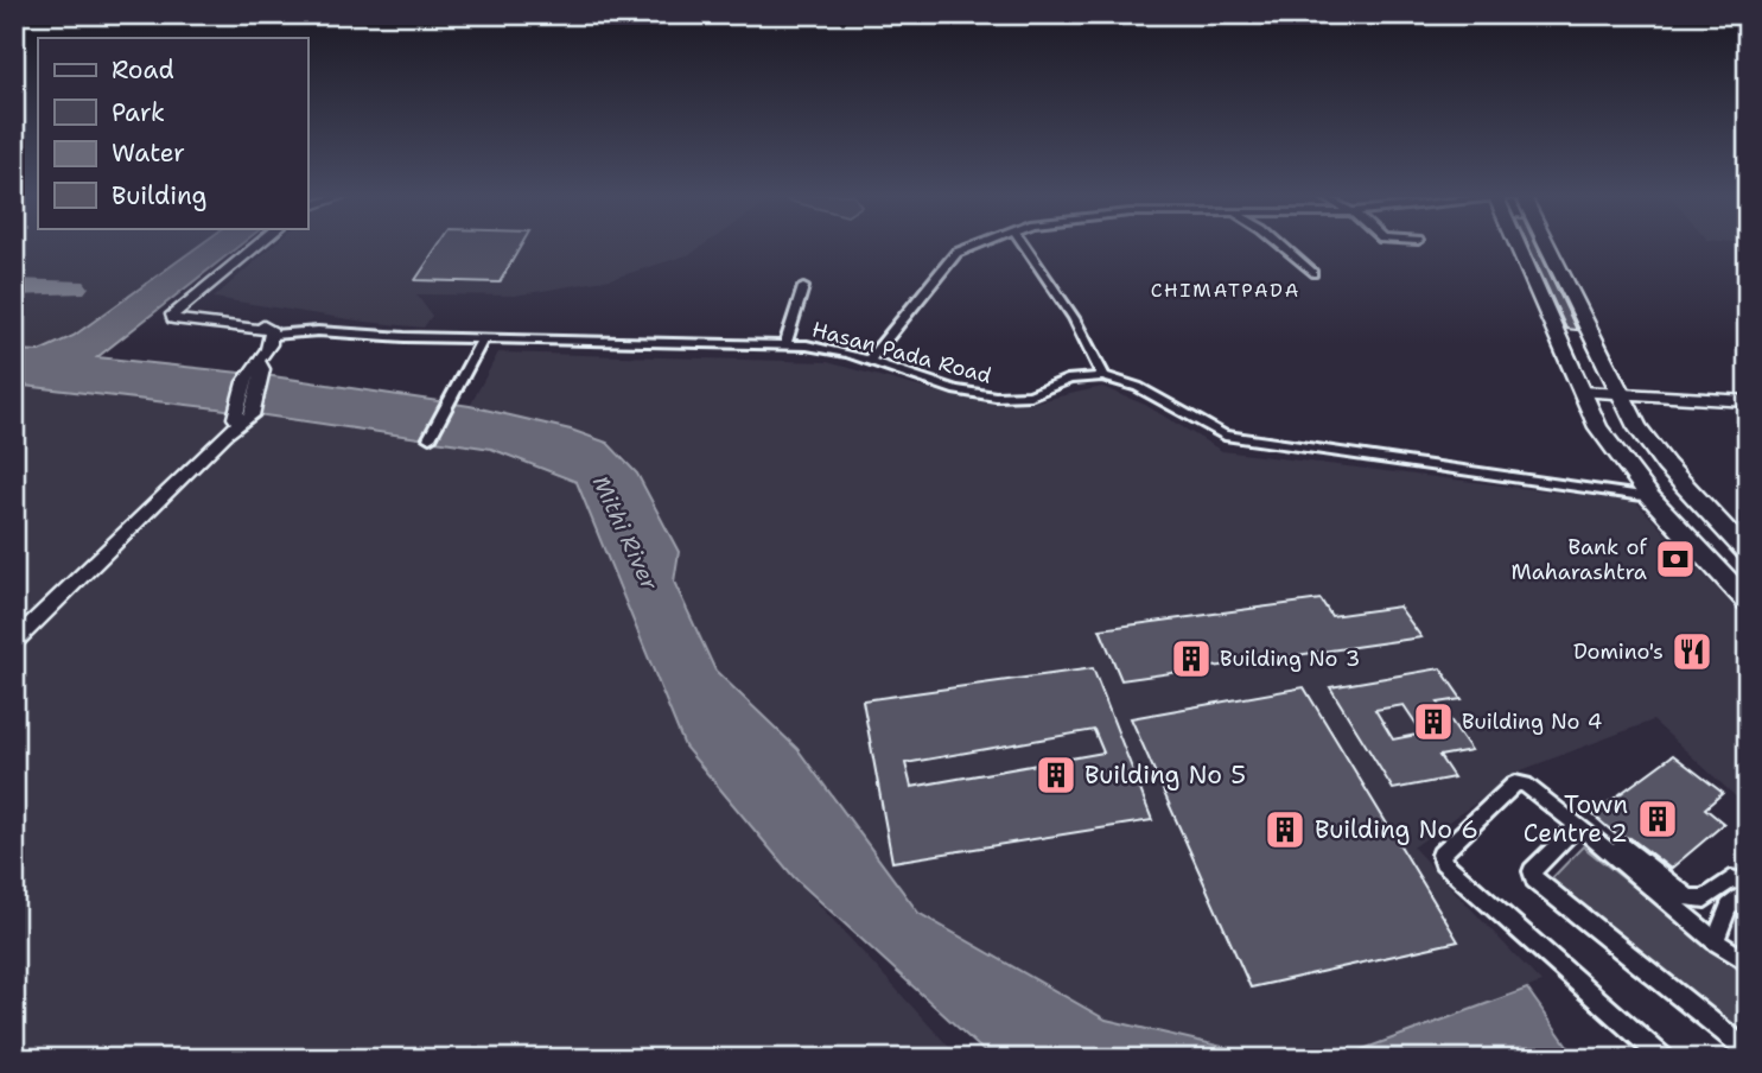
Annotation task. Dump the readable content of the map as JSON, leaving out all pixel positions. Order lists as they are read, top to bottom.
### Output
{
  "streets": {
    "street": ["Hasan Pada Road"]
  },
  "districts": ["CHIMATPADA"],
  "water": ["Mithi River"],
  "places": {
    "bank": ["Bank of Maharashtra"],
    "restaurant": ["Domino's"],
    "building": [
      "Building No 3",
      "Building No 4",
      "Building No 5",
      "Town Centre 2",
      "Building No 6"
    ]
  },
  "legend": [
    "Road",
    "Park",
    "Water",
    "Building"
  ]
}
